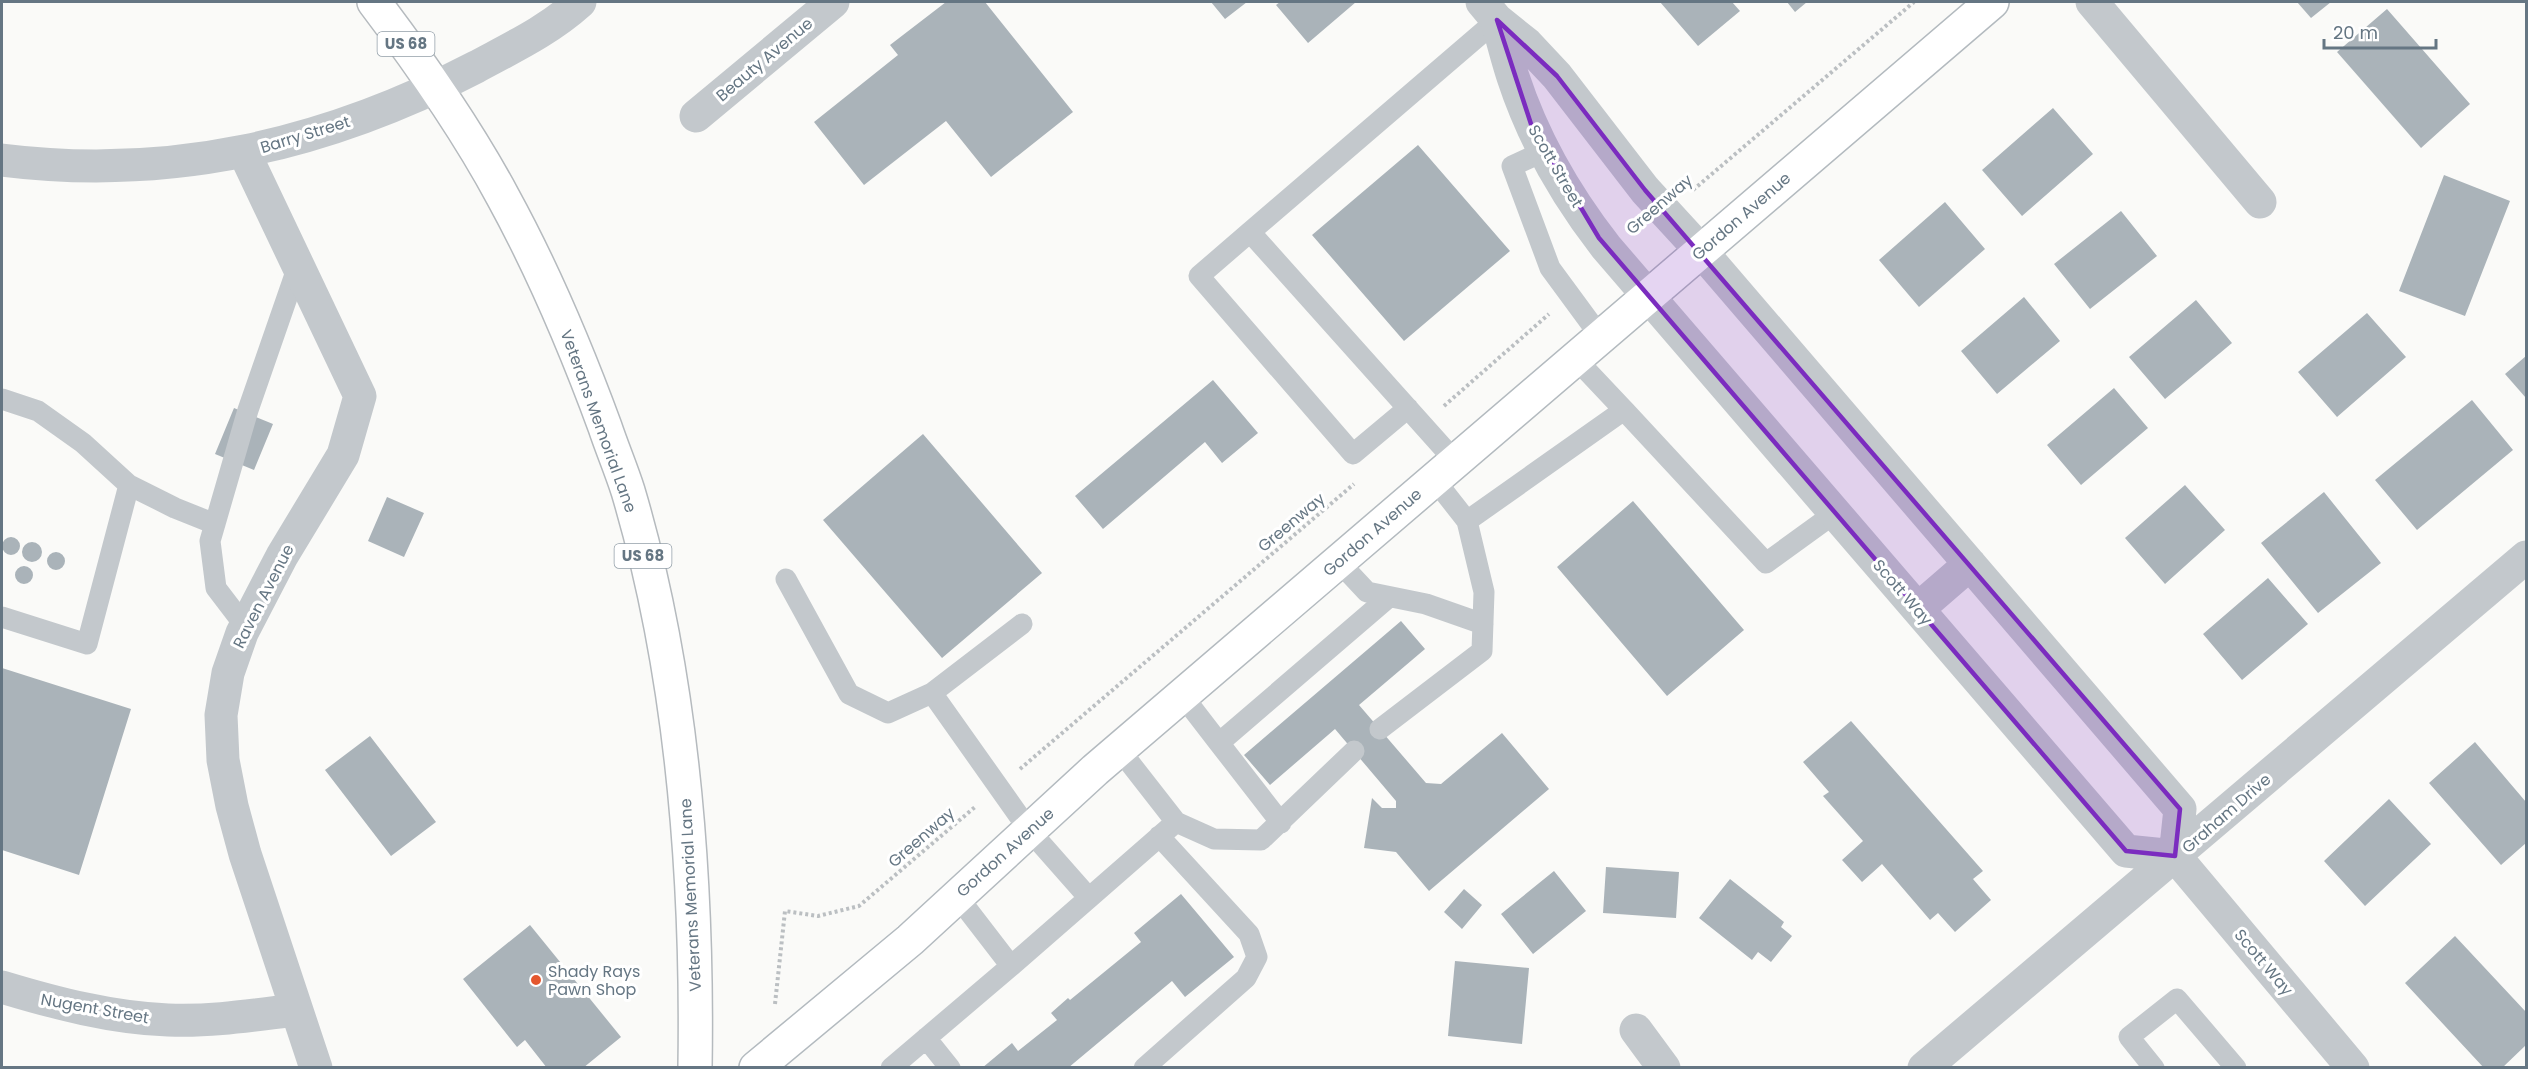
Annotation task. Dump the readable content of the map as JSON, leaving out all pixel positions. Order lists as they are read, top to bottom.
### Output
{
  "streets": {
    "main road": ["US 68", "Gordon Avenue", "Veterans Memorial Lane"],
    "street": [
      "Beauty Avenue",
      "Barry Street",
      "Scott Street",
      "Scott Way",
      "Raven Avenue",
      "Graham Drive",
      "Nugent Street"
    ],
    "path": ["Greenway"]
  },
  "crossings": [
    ["Barry Street", "Veterans Memorial Lane"],
    ["Barry Street", "Raven Avenue"],
    ["Scott Street", "Gordon Avenue"],
    ["Scott Street", "Scott Way"],
    ["Greenway", "Gordon Avenue"],
    ["Gordon Avenue", "Scott Way"],
    ["Scott Way", "Graham Drive"],
    ["Raven Avenue", "Nugent Street"]
  ],
  "places": ["Shady Rays Pawn Shop"],
  "scale_bar": "20 m"
}
